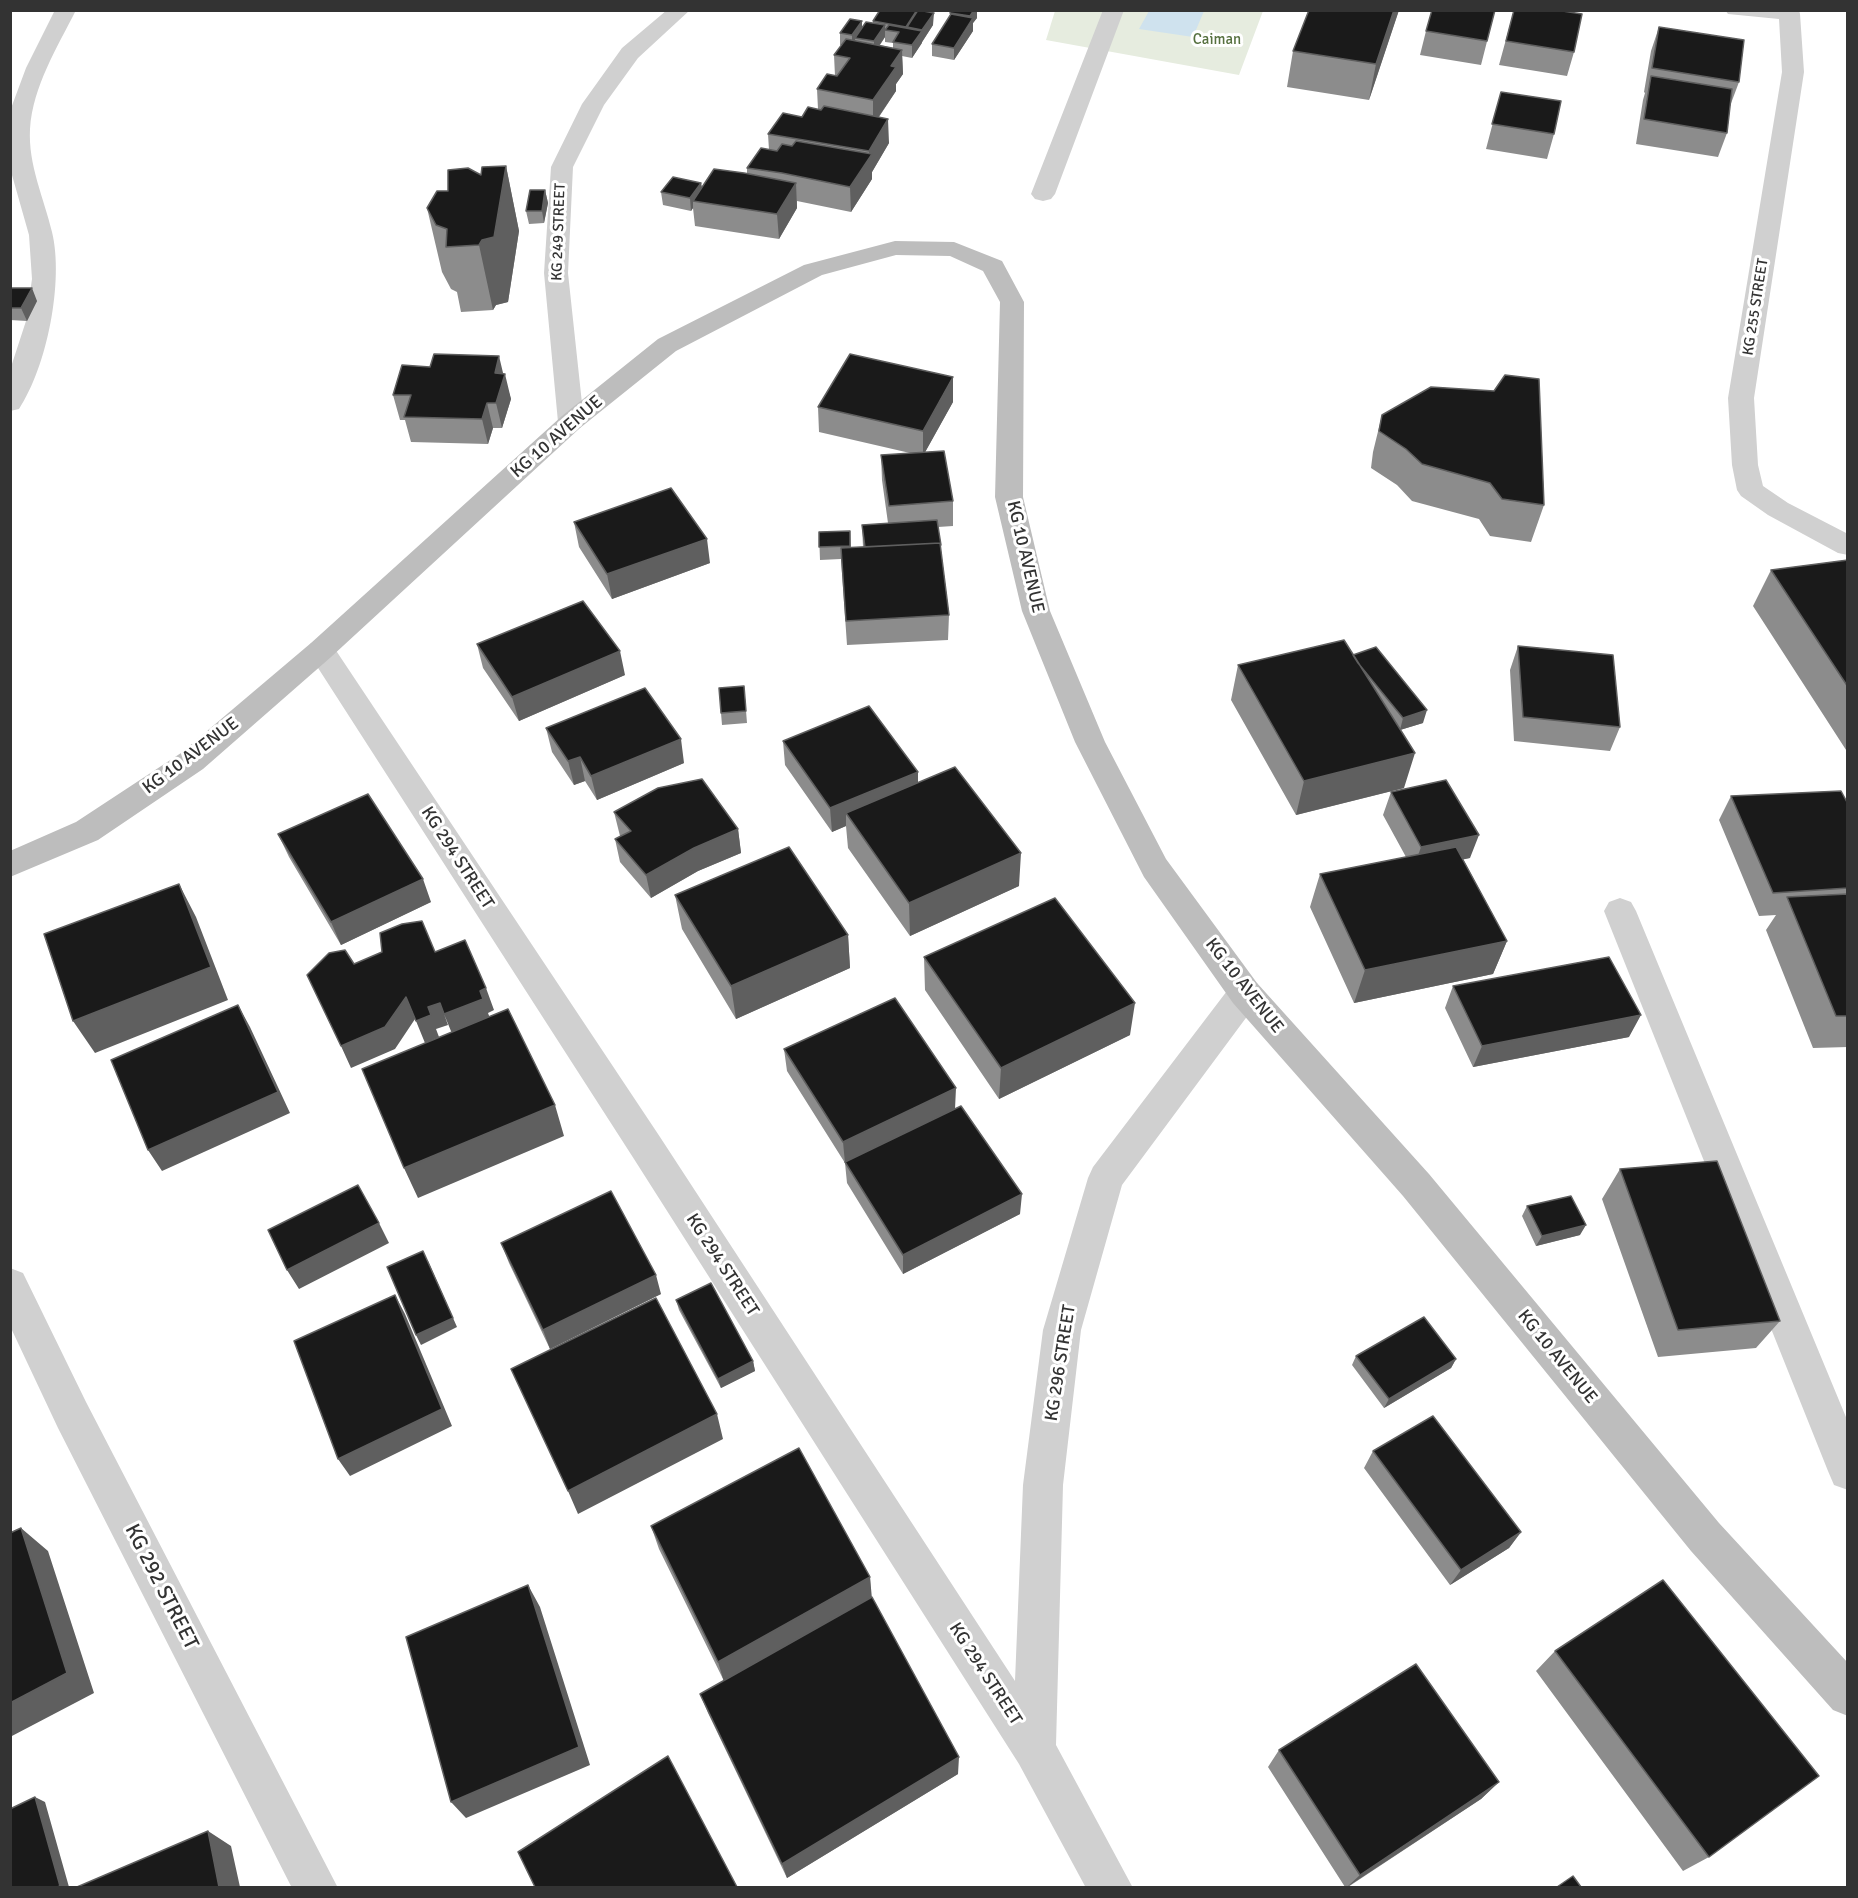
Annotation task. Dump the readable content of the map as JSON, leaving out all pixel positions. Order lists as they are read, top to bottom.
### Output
{
  "streets": {
    "street": [
      "KG 249 STREET",
      "KG 255 STREET",
      "KG 10 AVENUE",
      "KG 294 STREET",
      "KG 296 STREET",
      "KG 292 STREET"
    ]
  },
  "crossings": [
    ["KG 249 STREET", "KG 10 AVENUE"],
    ["KG 10 AVENUE", "KG 294 STREET"],
    ["KG 10 AVENUE", "KG 296 STREET"],
    ["KG 294 STREET", "KG 296 STREET"]
  ],
  "parks": ["Caiman"]
}
